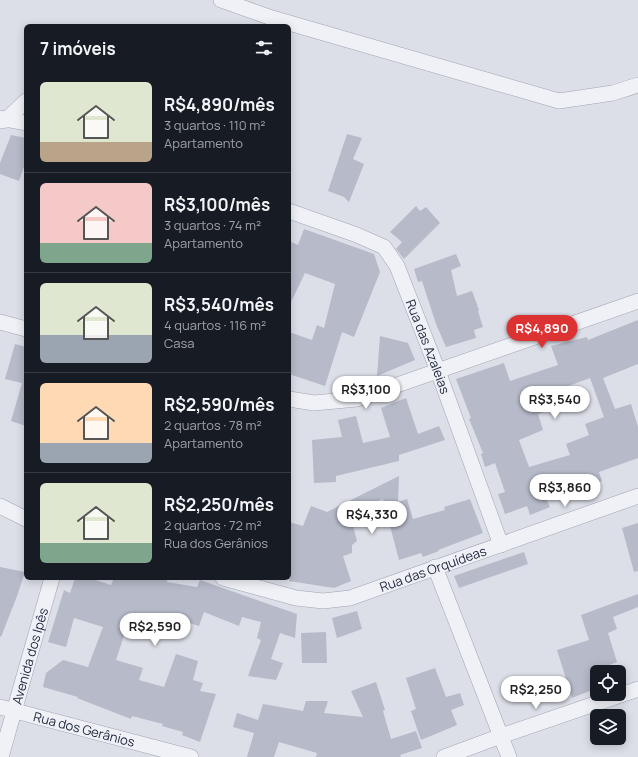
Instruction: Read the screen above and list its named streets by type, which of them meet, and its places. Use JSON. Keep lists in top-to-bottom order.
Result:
{
  "streets": {
    "street": [
      "Rua das Azaleias",
      "Rua das Orquídeas",
      "Avenida dos Ipês",
      "Rua dos Gerânios"
    ]
  },
  "crossings": [
    ["Rua das Azaleias", "Rua das Orquídeas"],
    ["Avenida dos Ipês", "Rua dos Gerânios"]
  ],
  "page": {
    "heading": "7 imóveis",
    "list": [
      {
        "name": "R$4,890/mês",
        "note": "3 quartos · 110 m² · Apartamento"
      },
      {
        "name": "R$3,100/mês",
        "note": "3 quartos · 74 m² · Apartamento"
      },
      {
        "name": "R$3,540/mês",
        "note": "4 quartos · 116 m² · Casa"
      },
      {
        "name": "R$2,590/mês",
        "note": "2 quartos · 78 m² · Apartamento"
      },
      {
        "name": "R$2,250/mês",
        "note": "2 quartos · 72 m² · Rua dos Gerânios"
      }
    ],
    "price": [
      "R$4,890",
      "R$3,100",
      "R$3,540",
      "R$3,860",
      "R$4,330",
      "R$2,590",
      "R$2,250"
    ]
  }
}
